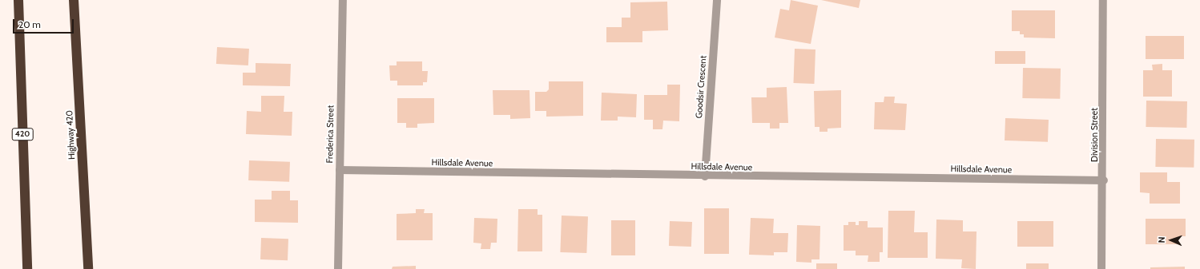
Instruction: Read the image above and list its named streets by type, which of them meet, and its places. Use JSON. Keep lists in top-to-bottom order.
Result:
{
  "streets": {
    "highway": ["420", "Highway 420"],
    "street": [
      "Goodsir Crescent",
      "Frederica Street",
      "Division Street",
      "Hillsdale Avenue"
    ]
  },
  "crossings": [
    ["Goodsir Crescent", "Hillsdale Avenue"],
    ["Frederica Street", "Hillsdale Avenue"],
    ["Division Street", "Hillsdale Avenue"]
  ],
  "scale_bar": "20 m",
  "north": "left"
}
